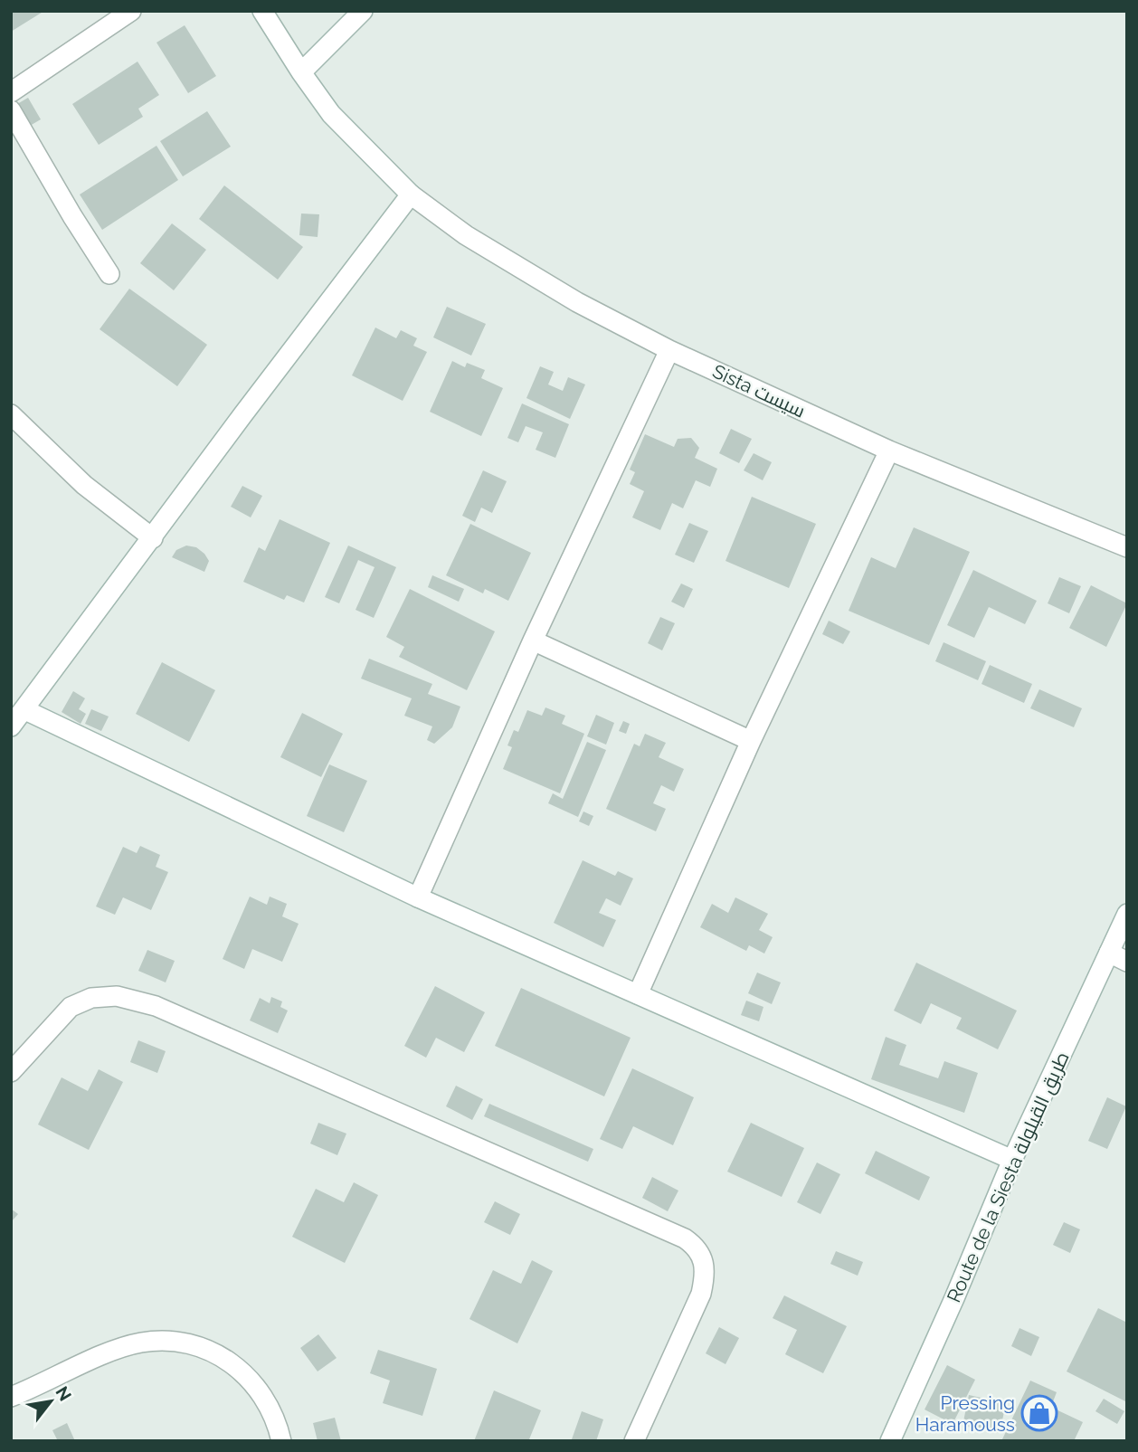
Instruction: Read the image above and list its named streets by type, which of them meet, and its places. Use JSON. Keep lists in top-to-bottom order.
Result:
{
  "streets": {
    "street": ["Sista سيست", "Route de la Siesta طريق القيلولة"]
  },
  "places": {
    "shop": ["Pressing Haramouss"]
  },
  "north": "top right"
}
